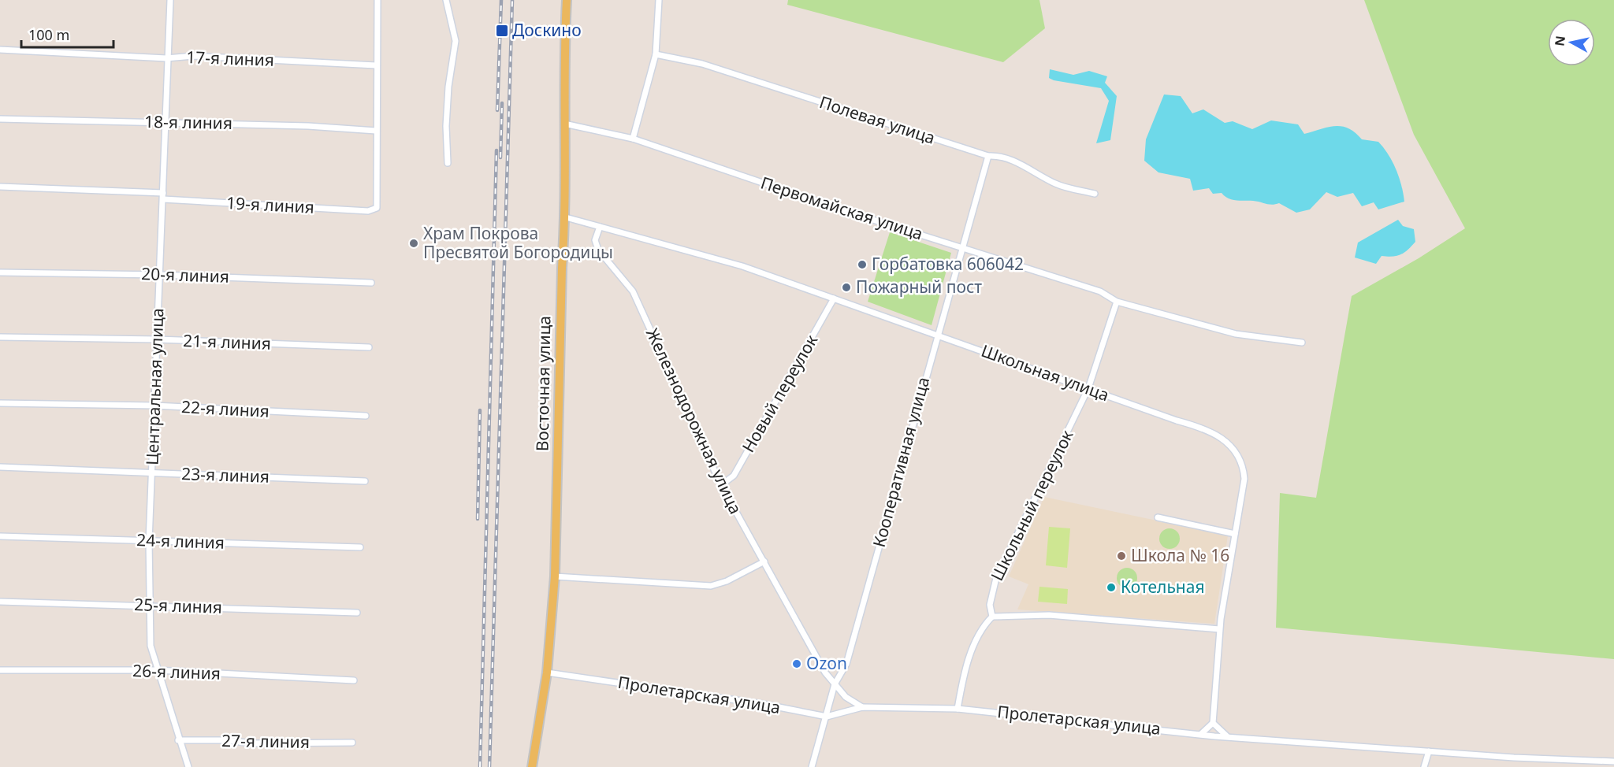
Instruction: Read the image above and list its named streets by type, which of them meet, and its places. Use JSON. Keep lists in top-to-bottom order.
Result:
{
  "streets": {
    "main road": ["Восточная улица"],
    "street": [
      "17-я линия",
      "Полевая улица",
      "18-я линия",
      "19-я линия",
      "Первомайская улица",
      "20-я линия",
      "21-я линия",
      "Школьная улица",
      "Центральная улица",
      "Новый переулок",
      "22-я линия",
      "Железнодорожная улица",
      "Кооперативная улица",
      "23-я линия",
      "Школьный переулок",
      "24-я линия",
      "25-я линия",
      "26-я линия",
      "Пролетарская улица",
      "27-я линия"
    ]
  },
  "crossings": [
    ["17-я линия", "Центральная улица"],
    ["Полевая улица", "Кооперативная улица"],
    ["18-я линия", "19-я линия"],
    ["18-я линия", "Центральная улица"],
    ["19-я линия", "Центральная улица"],
    ["Первомайская улица", "Восточная улица"],
    ["Первомайская улица", "Кооперативная улица"],
    ["Первомайская улица", "Школьный переулок"],
    ["20-я линия", "Центральная улица"],
    ["21-я линия", "Центральная улица"],
    ["Школьная улица", "Восточная улица"],
    ["Школьная улица", "Новый переулок"],
    ["Школьная улица", "Железнодорожная улица"],
    ["Школьная улица", "Кооперативная улица"],
    ["Школьная улица", "Школьный переулок"],
    ["Восточная улица", "Пролетарская улица"],
    ["Центральная улица", "22-я линия"],
    ["Центральная улица", "23-я линия"],
    ["Центральная улица", "24-я линия"],
    ["Центральная улица", "25-я линия"],
    ["Центральная улица", "26-я линия"],
    ["Центральная улица", "27-я линия"],
    ["Новый переулок", "Железнодорожная улица"],
    ["Железнодорожная улица", "Кооперативная улица"],
    ["Железнодорожная улица", "Пролетарская улица"],
    ["Кооперативная улица", "Пролетарская улица"]
  ],
  "places": {
    "transit": ["Доскино"],
    "other": [
      "Храм Покрова Пресвятой Богородицы",
      "Горбатовка 606042",
      "Пожарный пост",
      "Школа № 16",
      "Котельная",
      "Ozon"
    ]
  },
  "scale_bar": "100 m",
  "north": "left"
}
